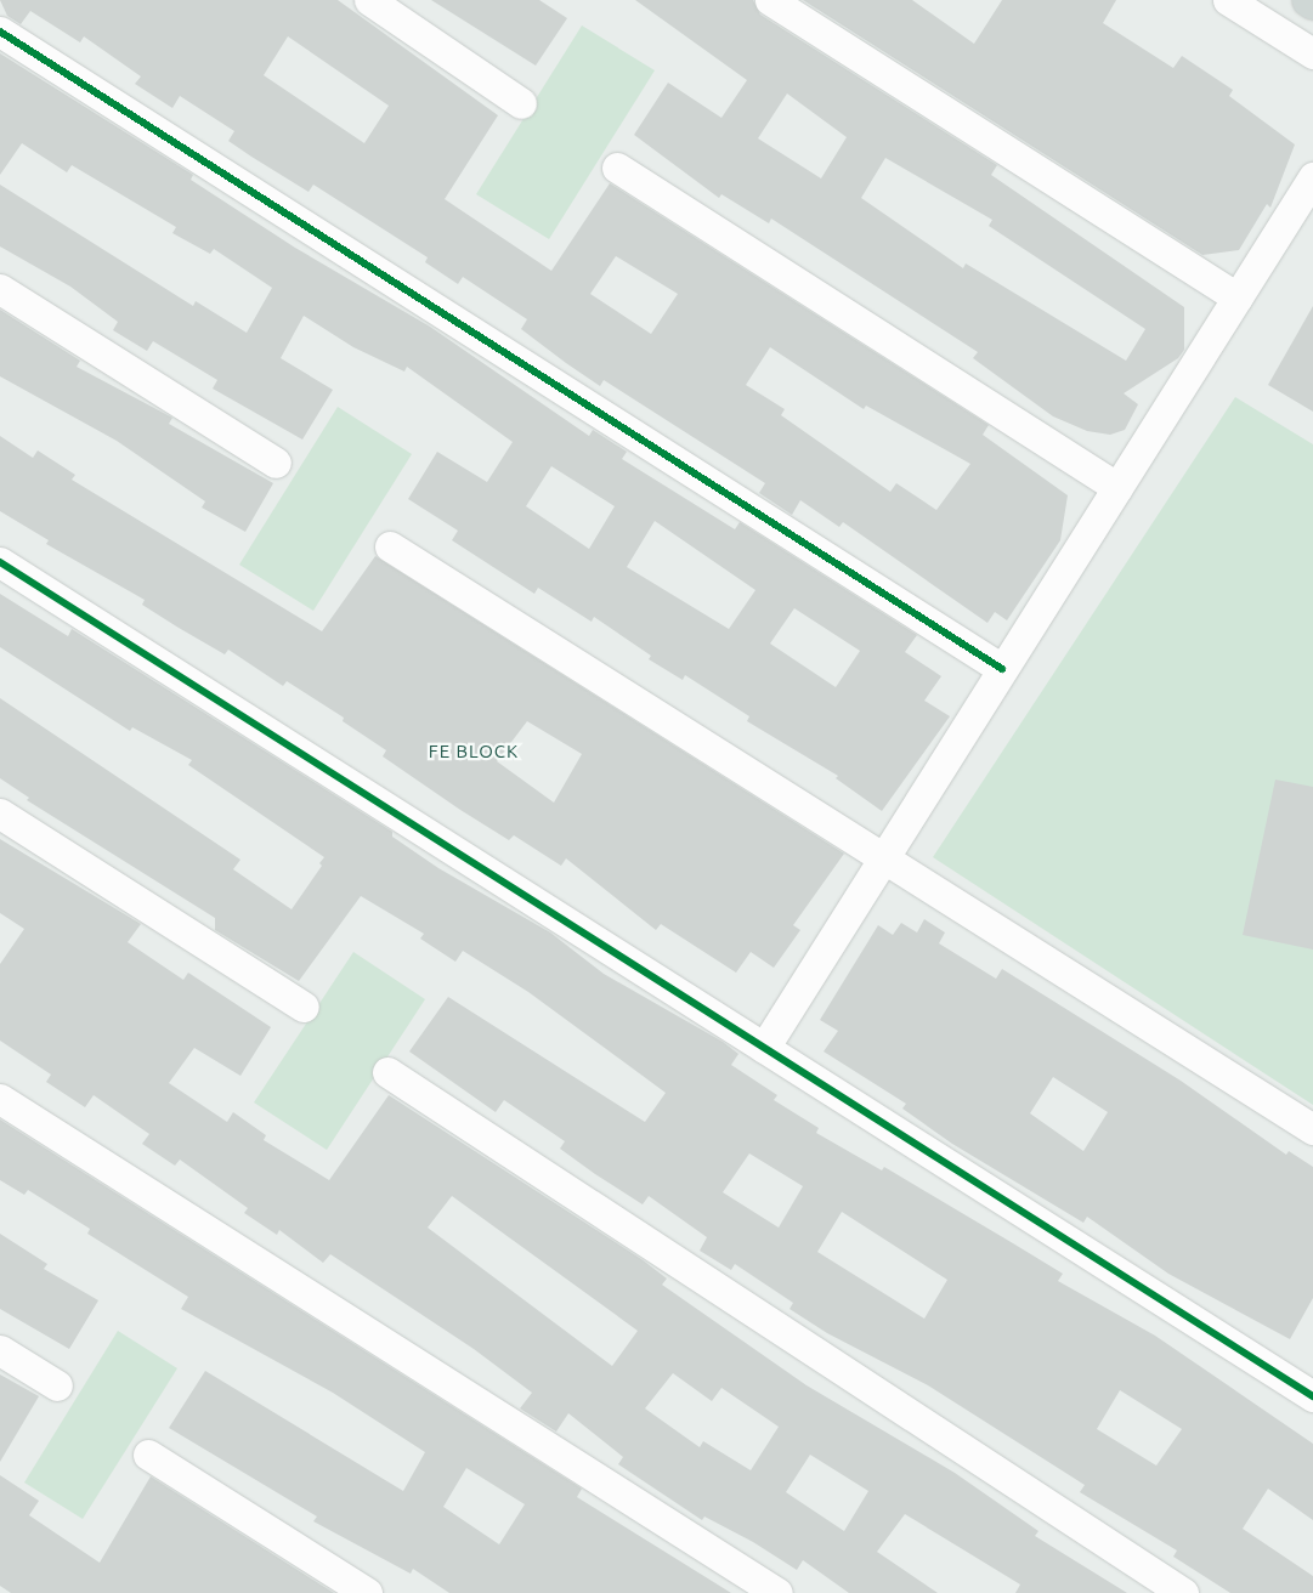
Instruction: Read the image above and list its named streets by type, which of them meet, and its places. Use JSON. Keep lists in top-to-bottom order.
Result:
{
  "districts": ["FE BLOCK"]
}
